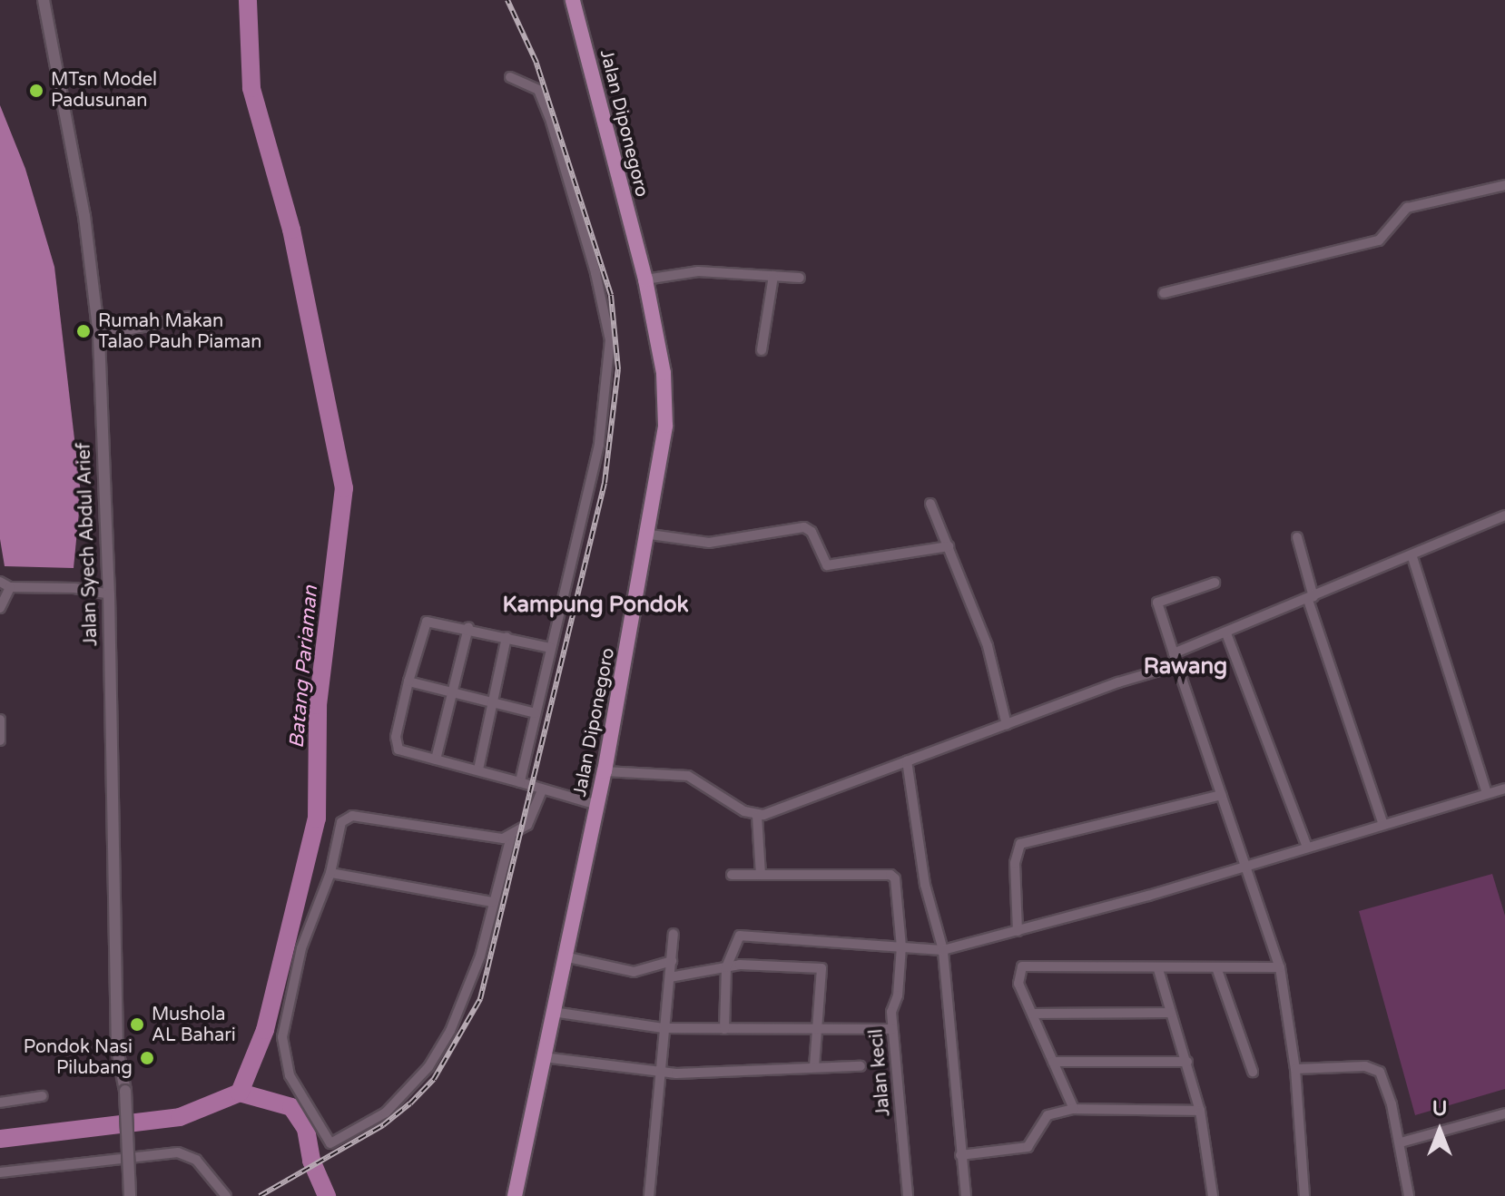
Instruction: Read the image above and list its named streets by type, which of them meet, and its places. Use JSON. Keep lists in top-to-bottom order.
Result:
{
  "streets": {
    "main road": ["Jalan Diponegoro"],
    "street": ["Jalan Syech Abdul Arief", "Jalan kecil"]
  },
  "districts": ["Kampung Pondok", "Rawang"],
  "water": ["Batang Pariaman"],
  "places": [
    "MTsn Model Padusunan",
    "Rumah Makan Talao Pauh Piaman",
    "Mushola AL Bahari",
    "Pondok Nasi Pilubang"
  ],
  "north": "top"
}
